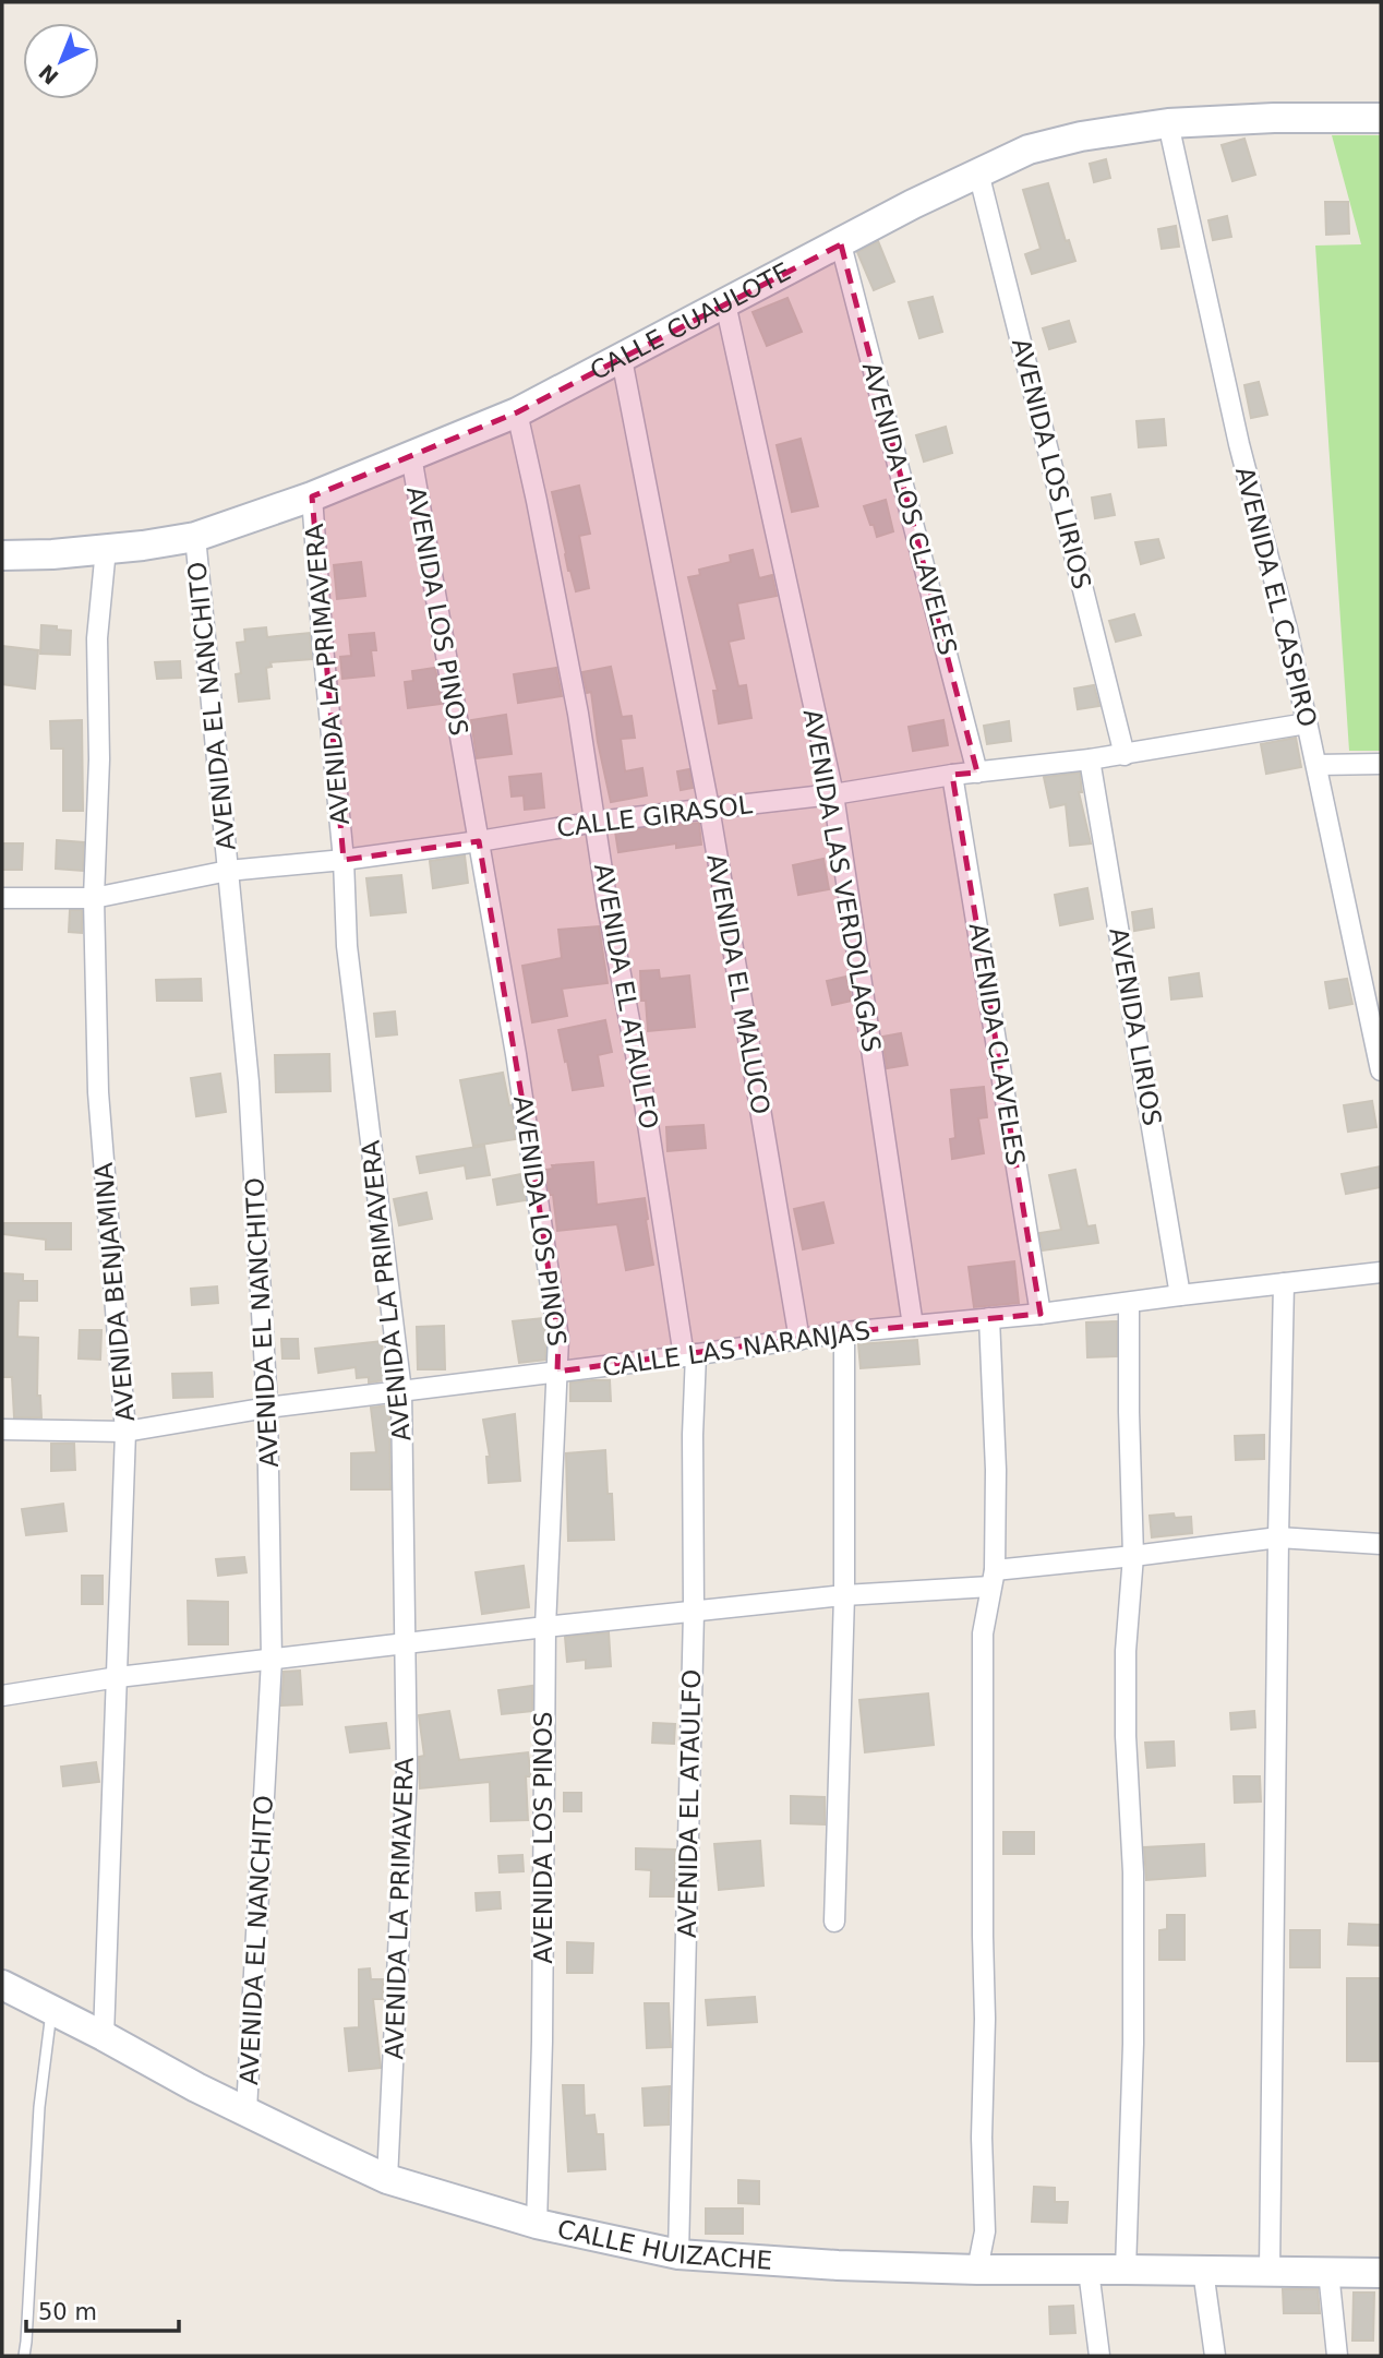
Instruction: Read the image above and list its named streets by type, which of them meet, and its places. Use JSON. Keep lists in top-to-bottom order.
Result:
{
  "streets": {
    "street": [
      "CALLE CUAULOTE",
      "AVENIDA LOS LIRIOS",
      "AVENIDA LOS CLAVELES",
      "AVENIDA EL CASPIRO",
      "AVENIDA LOS PINOS",
      "AVENIDA LA PRIMAVERA",
      "AVENIDA EL NANCHITO",
      "CALLE GIRASOL",
      "AVENIDA LAS VERDOLAGAS",
      "AVENIDA EL MALUCO",
      "AVENIDA EL ATAULFO",
      "AVENIDA LIRIOS",
      "AVENIDA CLAVELES",
      "AVENIDA BENJAMINA",
      "CALLE LAS NARANJAS",
      "CALLE HUIZACHE"
    ]
  },
  "crossings": [
    ["CALLE CUAULOTE", "AVENIDA LOS LIRIOS"],
    ["CALLE CUAULOTE", "AVENIDA LOS CLAVELES"],
    ["CALLE CUAULOTE", "AVENIDA EL CASPIRO"],
    ["CALLE CUAULOTE", "AVENIDA LOS PINOS"],
    ["CALLE CUAULOTE", "AVENIDA LA PRIMAVERA"],
    ["CALLE CUAULOTE", "AVENIDA EL NANCHITO"],
    ["CALLE CUAULOTE", "AVENIDA LAS VERDOLAGAS"],
    ["CALLE CUAULOTE", "AVENIDA EL MALUCO"],
    ["CALLE CUAULOTE", "AVENIDA EL ATAULFO"],
    ["CALLE CUAULOTE", "AVENIDA BENJAMINA"],
    ["AVENIDA LOS LIRIOS", "CALLE GIRASOL"],
    ["AVENIDA LOS CLAVELES", "CALLE GIRASOL"],
    ["AVENIDA EL CASPIRO", "CALLE GIRASOL"],
    ["AVENIDA LOS PINOS", "CALLE GIRASOL"],
    ["AVENIDA LOS PINOS", "CALLE LAS NARANJAS"],
    ["AVENIDA LOS PINOS", "CALLE HUIZACHE"],
    ["AVENIDA LA PRIMAVERA", "CALLE GIRASOL"],
    ["AVENIDA LA PRIMAVERA", "CALLE LAS NARANJAS"],
    ["AVENIDA LA PRIMAVERA", "CALLE HUIZACHE"],
    ["AVENIDA EL NANCHITO", "CALLE GIRASOL"],
    ["AVENIDA EL NANCHITO", "CALLE LAS NARANJAS"],
    ["AVENIDA EL NANCHITO", "CALLE HUIZACHE"],
    ["CALLE GIRASOL", "AVENIDA LAS VERDOLAGAS"],
    ["CALLE GIRASOL", "AVENIDA EL MALUCO"],
    ["CALLE GIRASOL", "AVENIDA EL ATAULFO"],
    ["CALLE GIRASOL", "AVENIDA LIRIOS"],
    ["CALLE GIRASOL", "AVENIDA CLAVELES"],
    ["CALLE GIRASOL", "AVENIDA BENJAMINA"],
    ["AVENIDA LAS VERDOLAGAS", "CALLE LAS NARANJAS"],
    ["AVENIDA EL MALUCO", "CALLE LAS NARANJAS"],
    ["AVENIDA EL ATAULFO", "CALLE LAS NARANJAS"],
    ["AVENIDA EL ATAULFO", "CALLE HUIZACHE"],
    ["AVENIDA LIRIOS", "CALLE LAS NARANJAS"],
    ["AVENIDA CLAVELES", "CALLE LAS NARANJAS"],
    ["AVENIDA BENJAMINA", "CALLE LAS NARANJAS"],
    ["AVENIDA BENJAMINA", "CALLE HUIZACHE"]
  ],
  "scale_bar": "50 m",
  "north": "bottom left"
}
